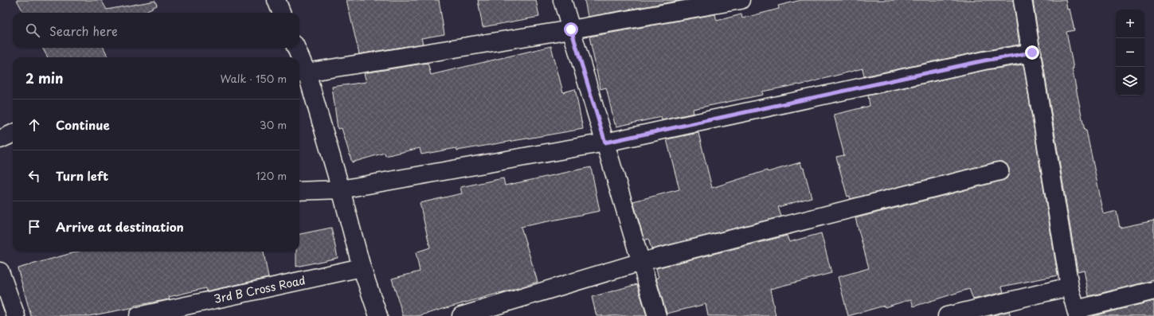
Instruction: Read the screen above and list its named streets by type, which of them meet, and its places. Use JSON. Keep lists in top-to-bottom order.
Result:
{
  "streets": {
    "street": ["3rd B Cross Road"]
  },
  "page": {
    "map_buttons": ["+", "−"],
    "search": "Search here",
    "heading": ["2 min", "Walk · 150 m"],
    "list": [
      ["Continue", "30 m"],
      ["Turn left", "120 m"],
      "Arrive at destination"
    ]
  }
}
